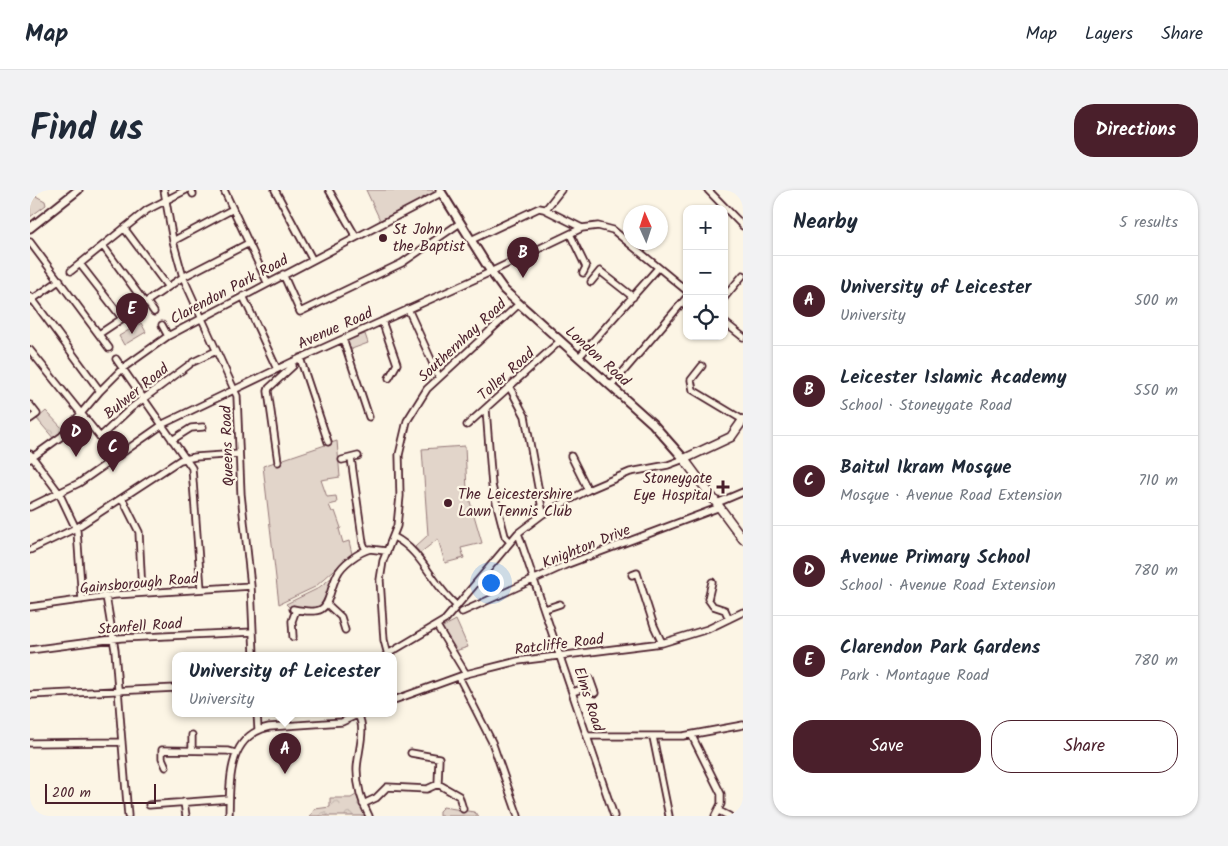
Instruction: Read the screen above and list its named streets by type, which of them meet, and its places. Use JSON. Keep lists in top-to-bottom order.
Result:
{
  "streets": {
    "highway": ["London Road"],
    "street": [
      "Clarendon Park Road",
      "Avenue Road",
      "Southernhay Road",
      "Toller Road",
      "Bulwer Road",
      "Queens Road",
      "Knighton Drive",
      "Gainsborough Road",
      "Stanfell Road",
      "Ratcliffe Road",
      "Elms Road"
    ]
  },
  "crossings": [
    ["Clarendon Park Road", "London Road"],
    ["Clarendon Park Road", "Queens Road"],
    ["Avenue Road", "London Road"],
    ["Southernhay Road", "London Road"],
    ["London Road", "Toller Road"],
    ["London Road", "Knighton Drive"],
    ["Bulwer Road", "Queens Road"],
    ["Queens Road", "Gainsborough Road"],
    ["Queens Road", "Stanfell Road"],
    ["Knighton Drive", "Elms Road"],
    ["Ratcliffe Road", "Elms Road"]
  ],
  "places": {
    "other": ["St John the Baptist", "The Leicestershire Lawn Tennis Club"],
    "health": ["Stoneygate Eye Hospital"]
  },
  "scale_bar": "200 m",
  "north": "top",
  "page": {
    "header": "Map",
    "nav": ["Map", "Layers", "Share"],
    "title": "Find us",
    "buttons": [
      "Directions",
      ["Save", "Share"]
    ],
    "heading": ["Nearby", "5 results"],
    "map_buttons": ["+", "−"],
    "pins": [
      "B",
      "E",
      "D",
      "C",
      "A"
    ],
    "list": [
      {
        "mark": "A",
        "name": "University of Leicester",
        "note": "University",
        "value": "500 m"
      },
      {
        "mark": "B",
        "name": "Leicester Islamic Academy",
        "note": "School · Stoneygate Road",
        "value": "550 m"
      },
      {
        "mark": "C",
        "name": "Baitul Ikram Mosque",
        "note": "Mosque · Avenue Road Extension",
        "value": "710 m"
      },
      {
        "mark": "D",
        "name": "Avenue Primary School",
        "note": "School · Avenue Road Extension",
        "value": "780 m"
      },
      {
        "mark": "E",
        "name": "Clarendon Park Gardens",
        "note": "Park · Montague Road",
        "value": "780 m"
      }
    ],
    "popup": ["University of Leicester", "University"],
    "scale": "200 m"
  }
}
